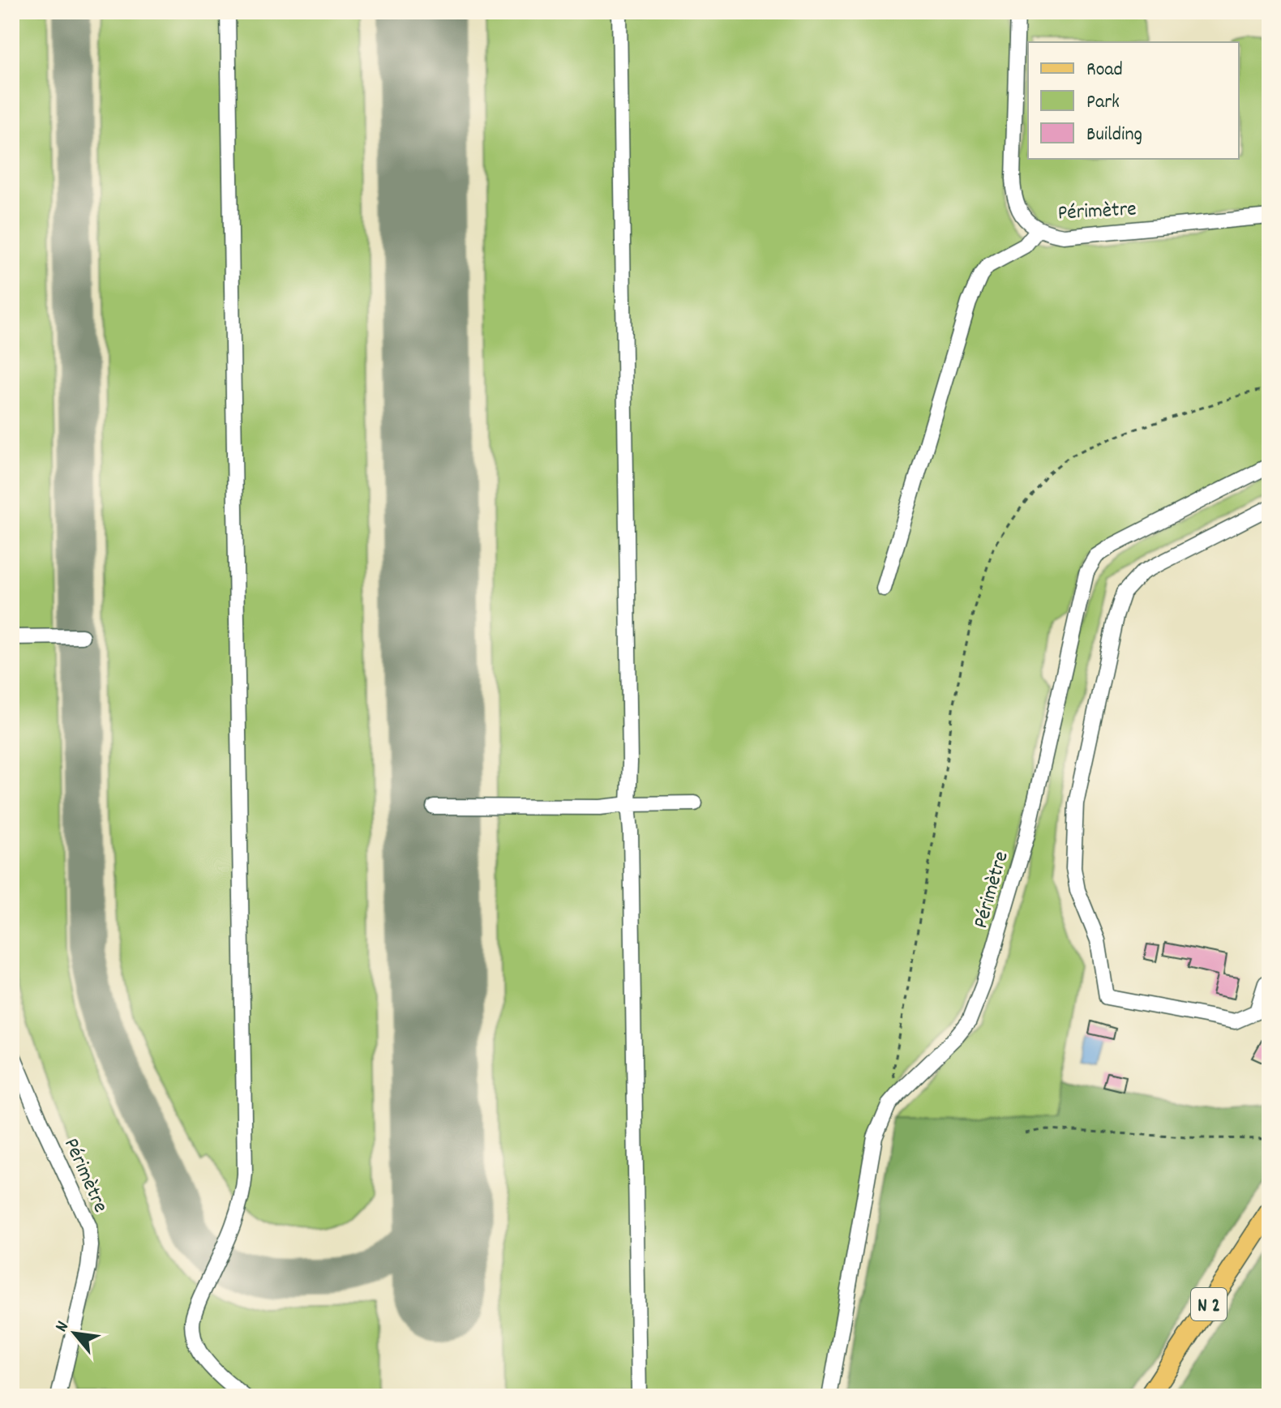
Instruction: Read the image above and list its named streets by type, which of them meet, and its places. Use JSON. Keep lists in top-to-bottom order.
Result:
{
  "streets": {
    "main road": ["N 2"],
    "lane": ["Périmètre"]
  },
  "legend": ["Road", "Park", "Building"],
  "north": "top left"
}
